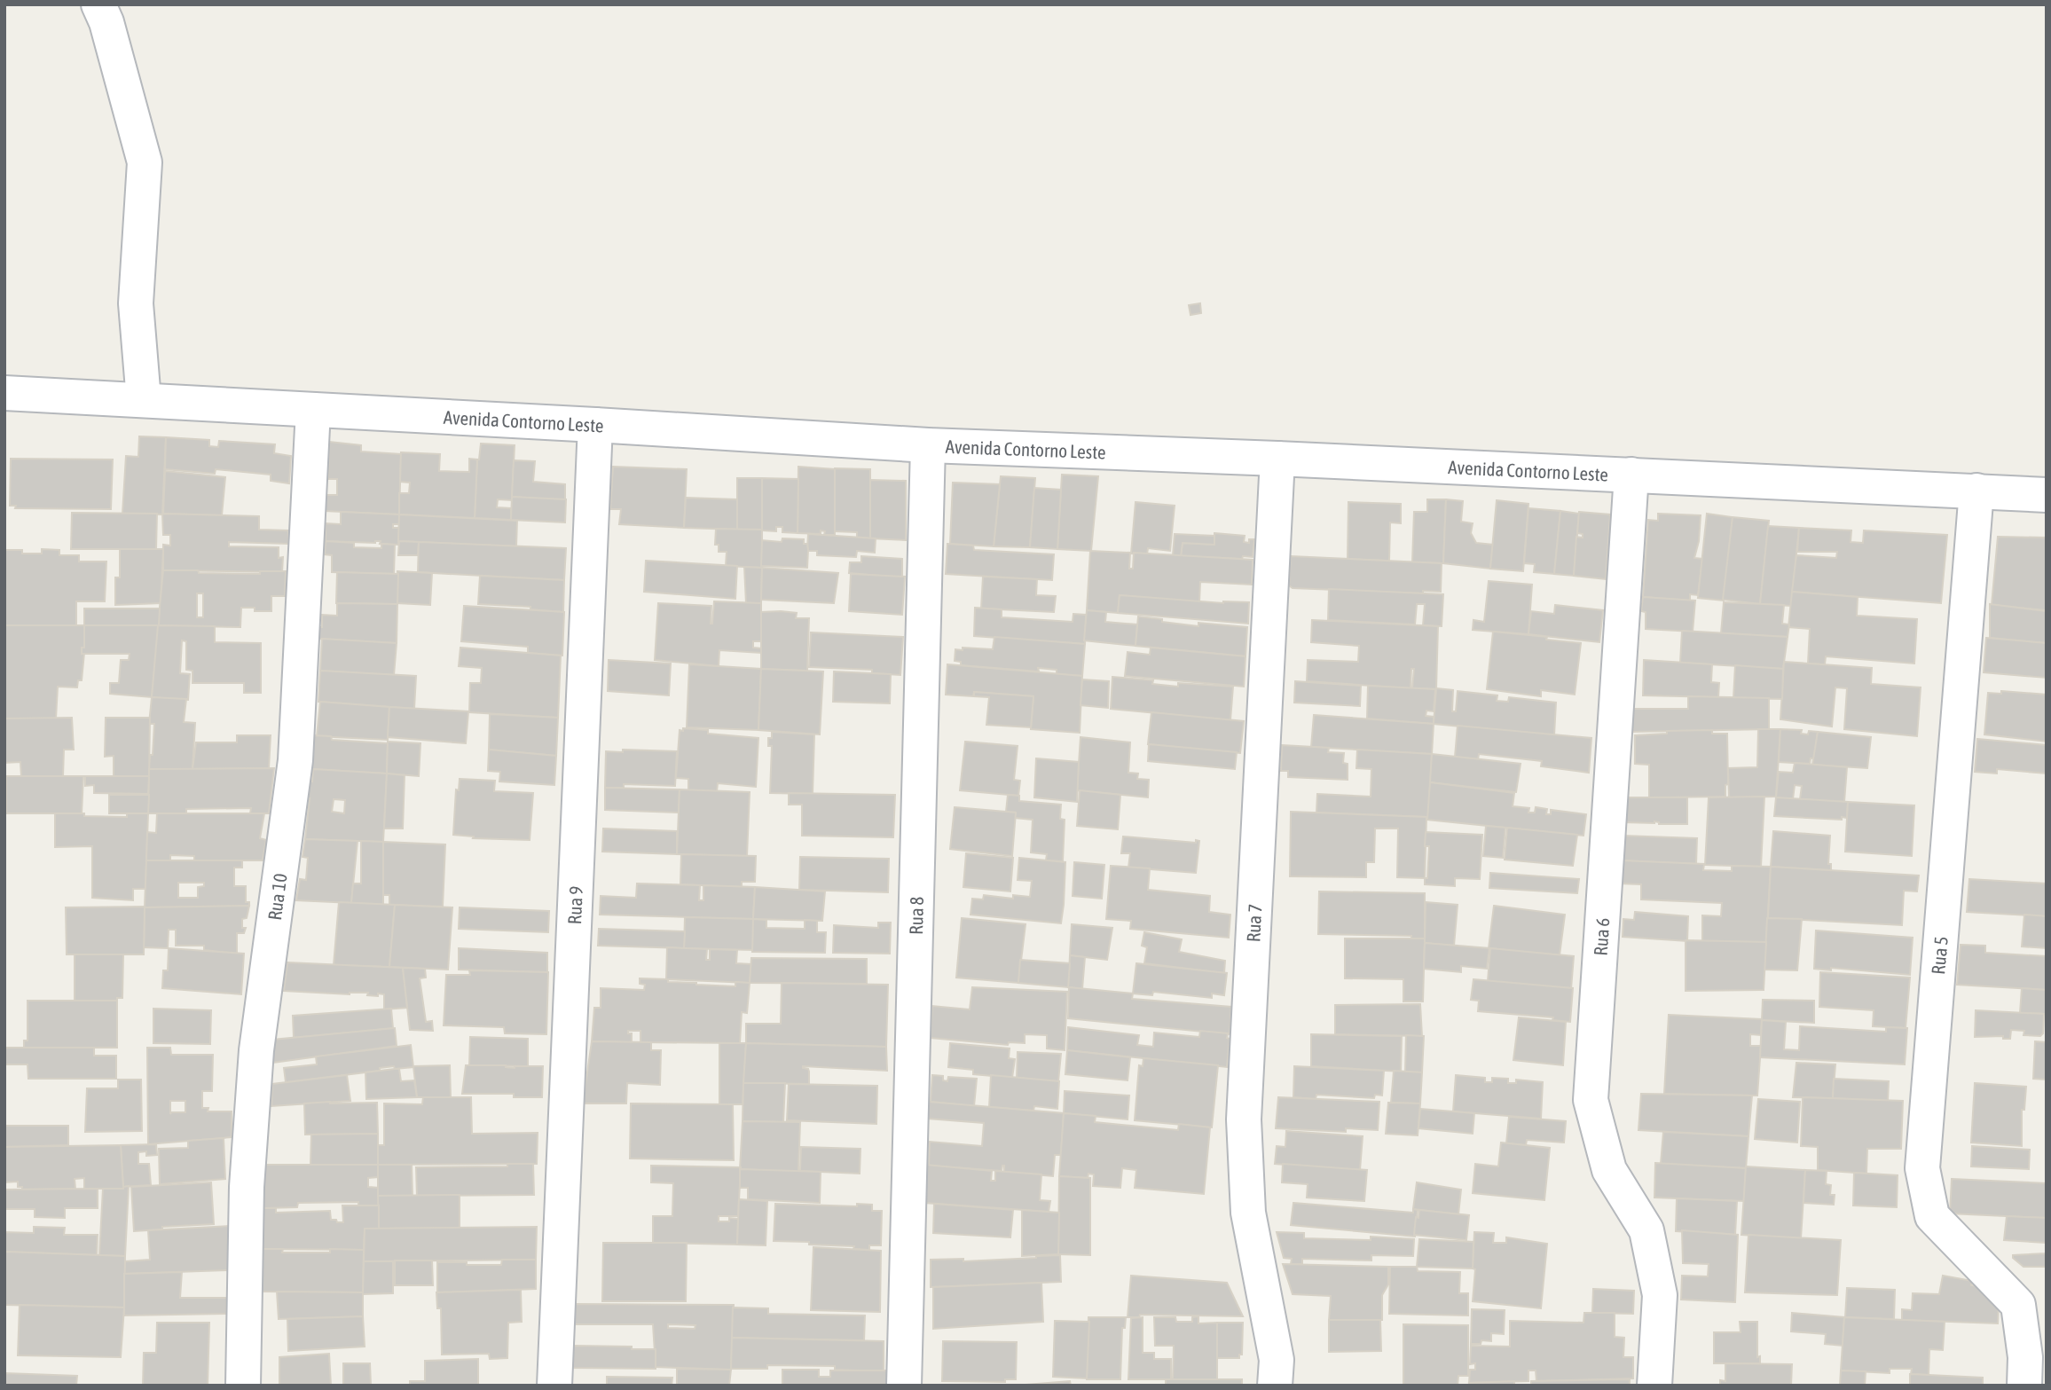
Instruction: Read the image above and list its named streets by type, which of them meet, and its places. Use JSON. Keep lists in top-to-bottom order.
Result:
{
  "streets": {
    "street": [
      "Avenida Contorno Leste",
      "Rua 10",
      "Rua 9",
      "Rua 8",
      "Rua 7",
      "Rua 6",
      "Rua 5"
    ]
  },
  "crossings": [
    ["Avenida Contorno Leste", "Rua 10"],
    ["Avenida Contorno Leste", "Rua 9"],
    ["Avenida Contorno Leste", "Rua 8"],
    ["Avenida Contorno Leste", "Rua 7"],
    ["Avenida Contorno Leste", "Rua 6"],
    ["Avenida Contorno Leste", "Rua 5"]
  ]
}
